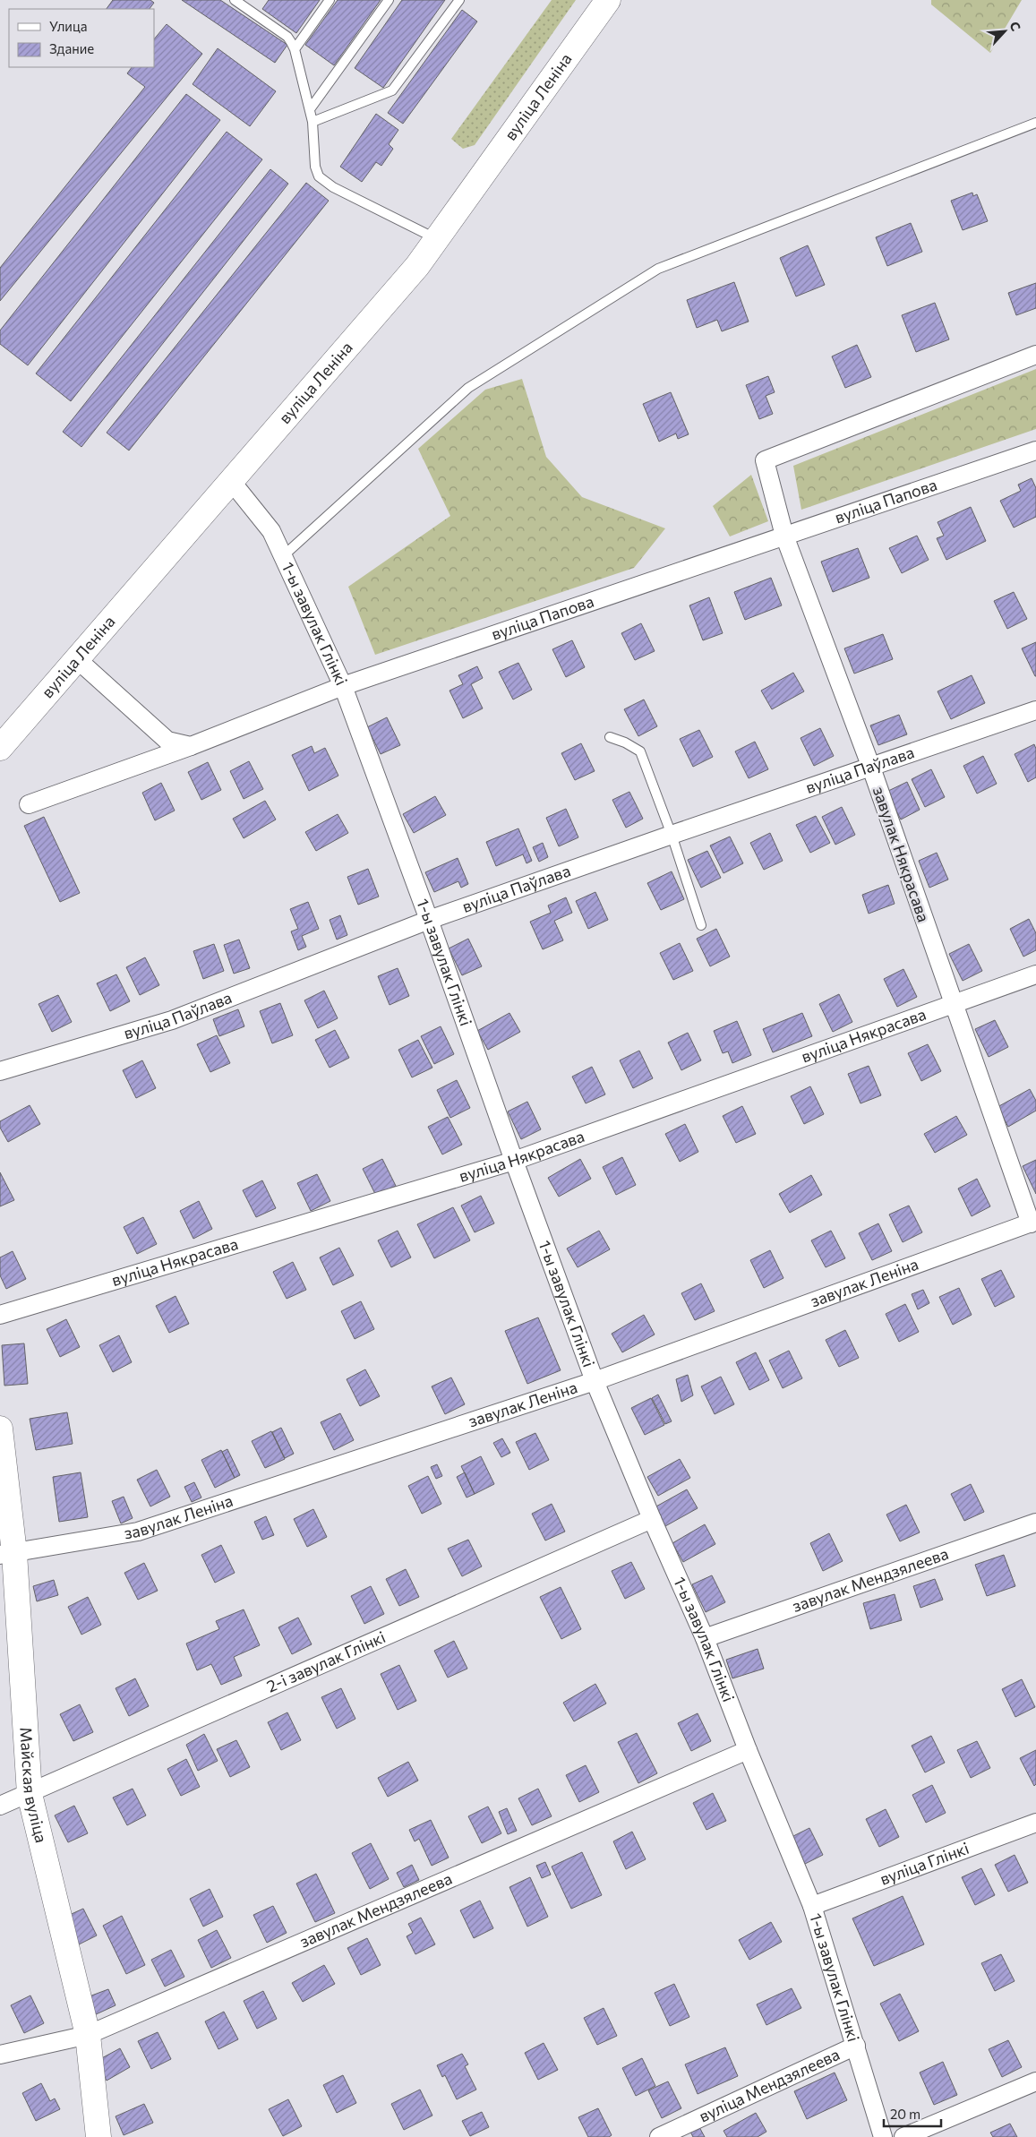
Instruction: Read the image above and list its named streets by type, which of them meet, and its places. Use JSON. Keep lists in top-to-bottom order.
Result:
{
  "streets": {
    "main road": ["вуліца Леніна", "Майская вуліца"],
    "street": [
      "вуліца Папова",
      "1-ы завулак Глінкі",
      "вуліца Паўлава",
      "завулак Някрасава",
      "вуліца Някрасава",
      "завулак Леніна",
      "завулак Мендзялеева",
      "2-і завулак Глінкі",
      "вуліца Глінкі",
      "вуліца Мендзялеева"
    ]
  },
  "crossings": [
    ["вуліца Леніна", "1-ы завулак Глінкі"],
    ["вуліца Папова", "1-ы завулак Глінкі"],
    ["вуліца Папова", "завулак Някрасава"],
    ["1-ы завулак Глінкі", "вуліца Паўлава"],
    ["1-ы завулак Глінкі", "вуліца Някрасава"],
    ["1-ы завулак Глінкі", "завулак Леніна"],
    ["1-ы завулак Глінкі", "завулак Мендзялеева"],
    ["1-ы завулак Глінкі", "2-і завулак Глінкі"],
    ["1-ы завулак Глінкі", "вуліца Глінкі"],
    ["1-ы завулак Глінкі", "вуліца Мендзялеева"],
    ["вуліца Паўлава", "завулак Някрасава"],
    ["завулак Някрасава", "вуліца Някрасава"],
    ["завулак Някрасава", "завулак Леніна"],
    ["завулак Леніна", "Майская вуліца"],
    ["завулак Мендзялеева", "Майская вуліца"],
    ["2-і завулак Глінкі", "Майская вуліца"]
  ],
  "legend": ["Улица", "Здание"],
  "scale_bar": "20 m",
  "north": "top right"
}
